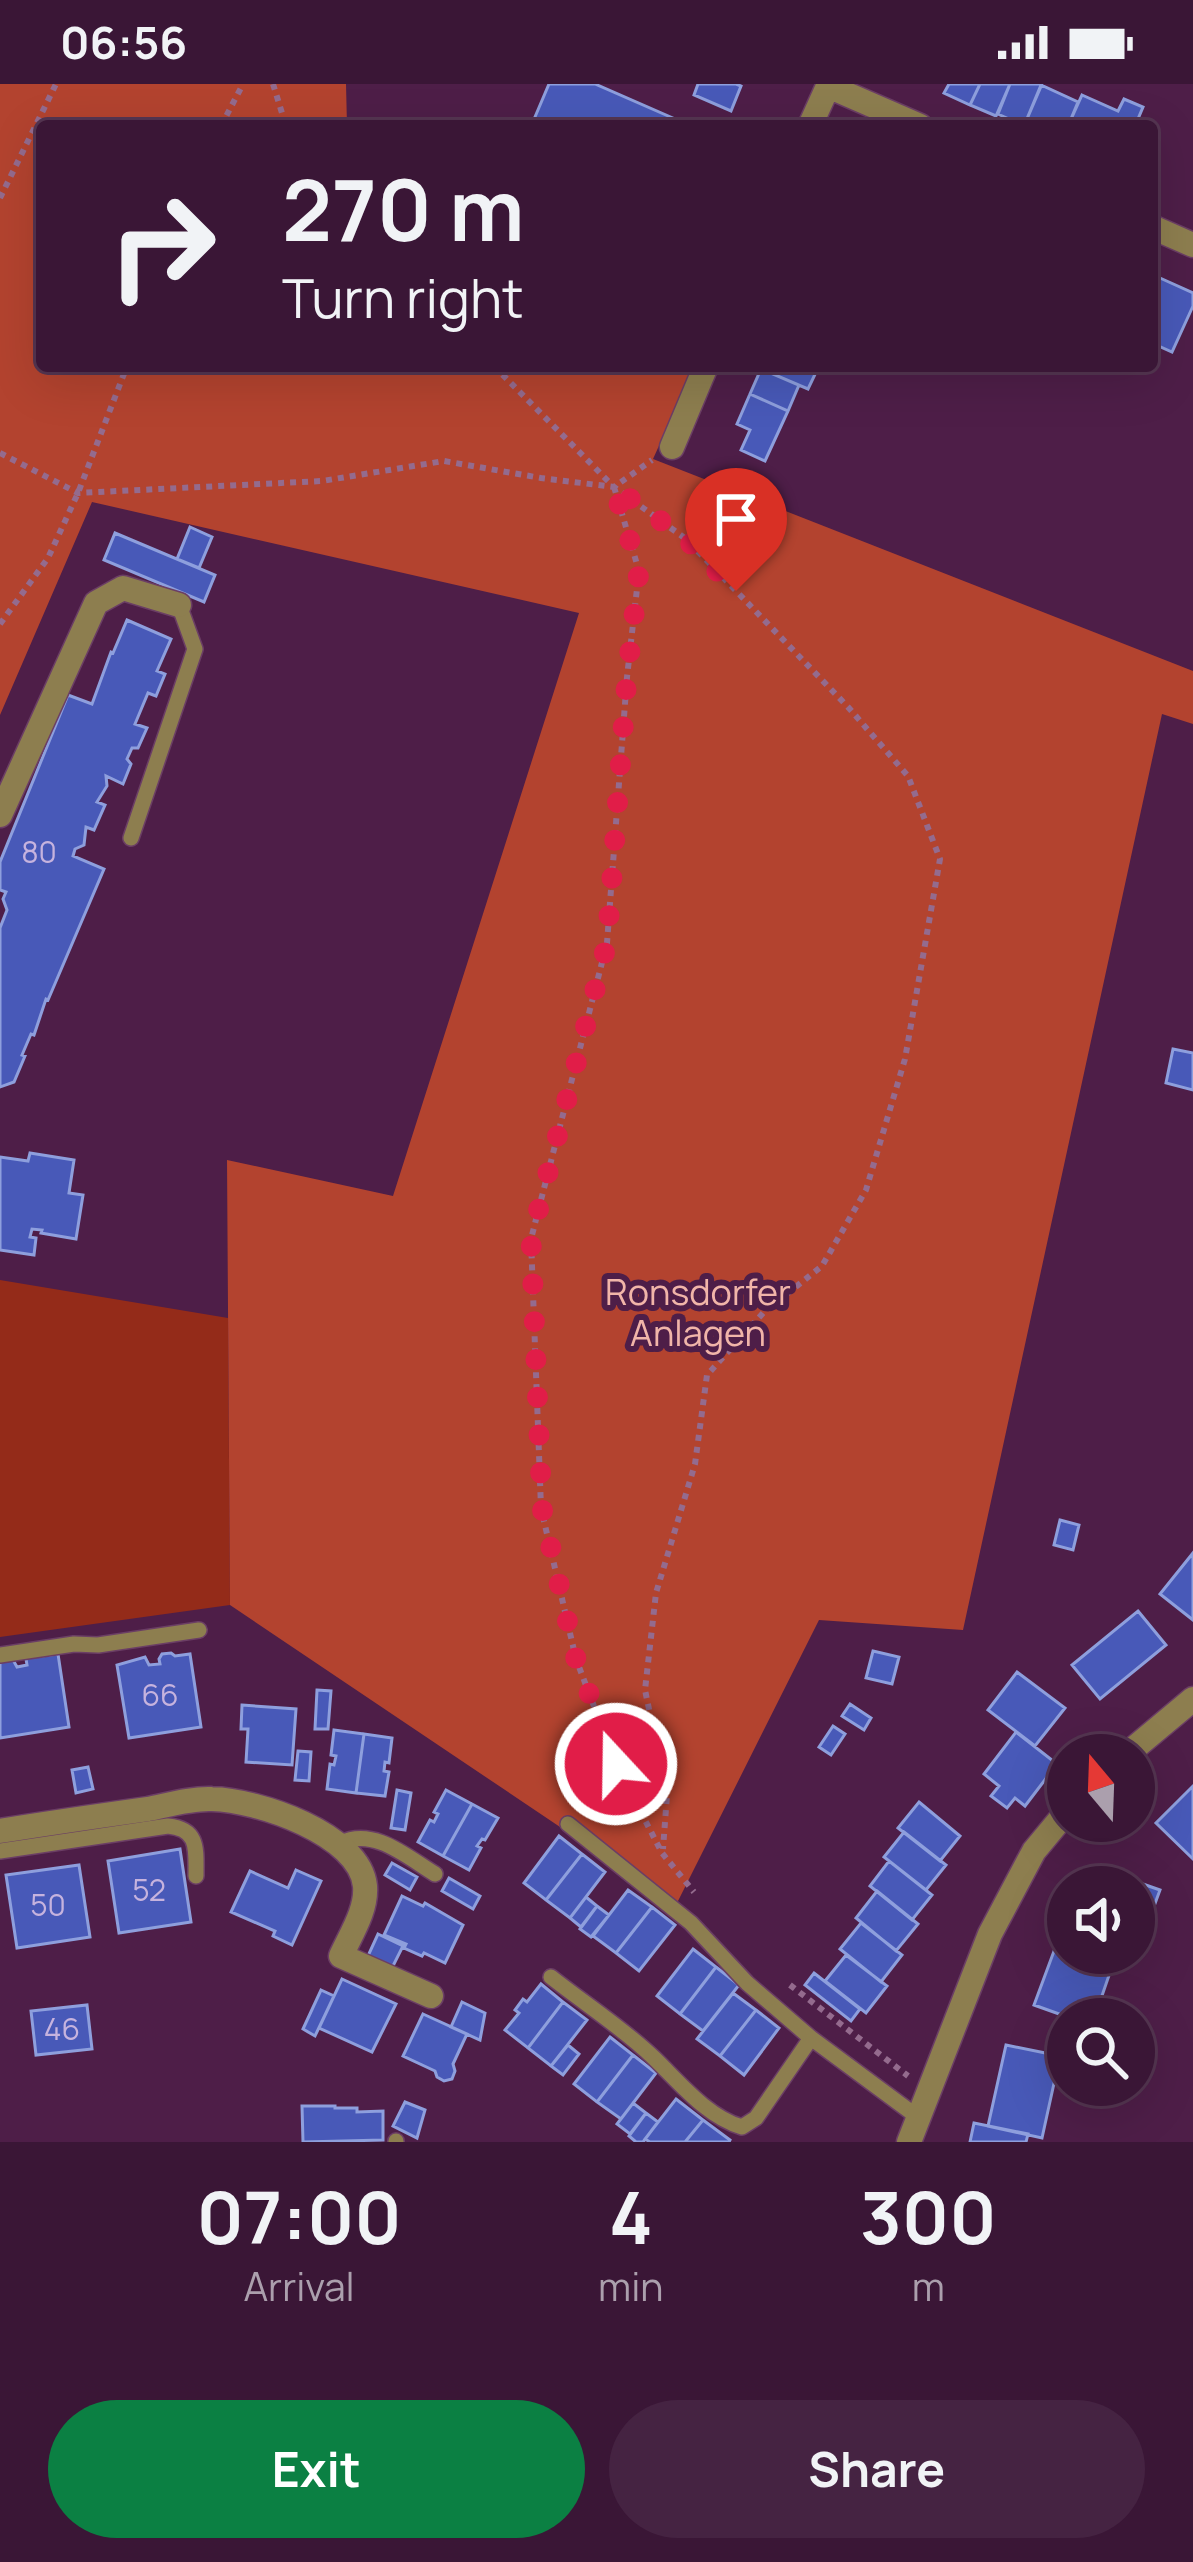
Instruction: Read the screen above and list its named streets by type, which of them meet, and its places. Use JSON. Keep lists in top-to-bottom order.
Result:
{
  "parks": ["Ronsdorfer Anlagen"],
  "house_numbers": [
    "80",
    "66",
    "52",
    "50",
    "46"
  ],
  "north": "top",
  "page": {
    "status": "06:56",
    "turn": ["270 m", "Turn right"],
    "eta": [
      "07:00",
      "Arrival",
      "4",
      "min",
      "300",
      "m"
    ],
    "buttons": ["Exit", "Share"]
  }
}
